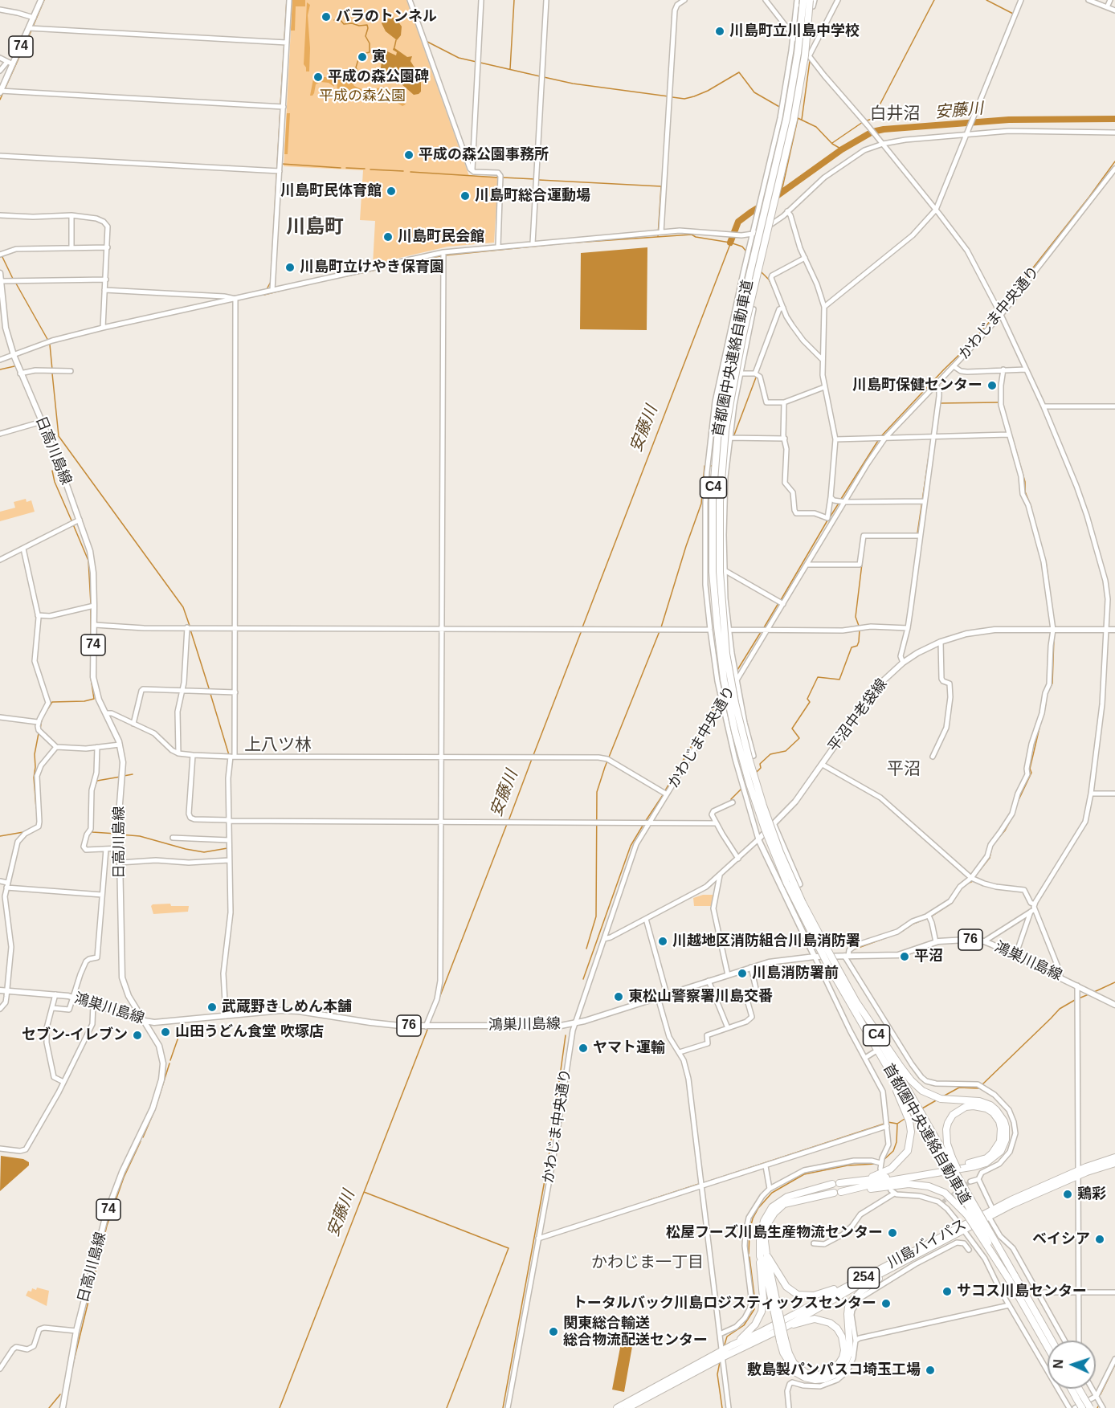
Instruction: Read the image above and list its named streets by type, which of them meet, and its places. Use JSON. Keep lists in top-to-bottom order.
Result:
{
  "streets": {
    "highway": [
      "首都圏中央連絡自動車道",
      "C4",
      "川島バイパス",
      "254"
    ],
    "main road": [
      "74",
      "日高川島線",
      "平沼中老袋線",
      "76",
      "鴻巣川島線"
    ],
    "street": ["かわじま中央通り"]
  },
  "crossings": [
    ["かわじま中央通り", "鴻巣川島線"],
    ["日高川島線", "鴻巣川島線"]
  ],
  "districts": [
    "白井沼",
    "川島町",
    "上八ツ林",
    "平沼",
    "かわじま一丁目"
  ],
  "water": ["安藤川"],
  "parks": ["平成の森公園"],
  "places": [
    "バラのトンネル",
    "川島町立川島中学校",
    "寅",
    "平成の森公園碑",
    "平成の森公園事務所",
    "川島町民体育館",
    "川島町総合運動場",
    "川島町民会館",
    "川島町立けやき保育園",
    "川島町保健センター",
    "川越地区消防組合川島消防署",
    "平沼",
    "川島消防署前",
    "東松山警察署川島交番",
    "武蔵野きしめん本舗",
    "山田うどん食堂 吹塚店",
    "セブン-イレブン",
    "ヤマト運輸",
    "鶏彩",
    "松屋フーズ川島生産物流センター",
    "ベイシア",
    "サコス川島センター",
    "トータルバック川島ロジスティックスセンター",
    "関東総合輸送 総合物流配送センター",
    "敷島製パンパスコ埼玉工場"
  ],
  "north": "left"
}
